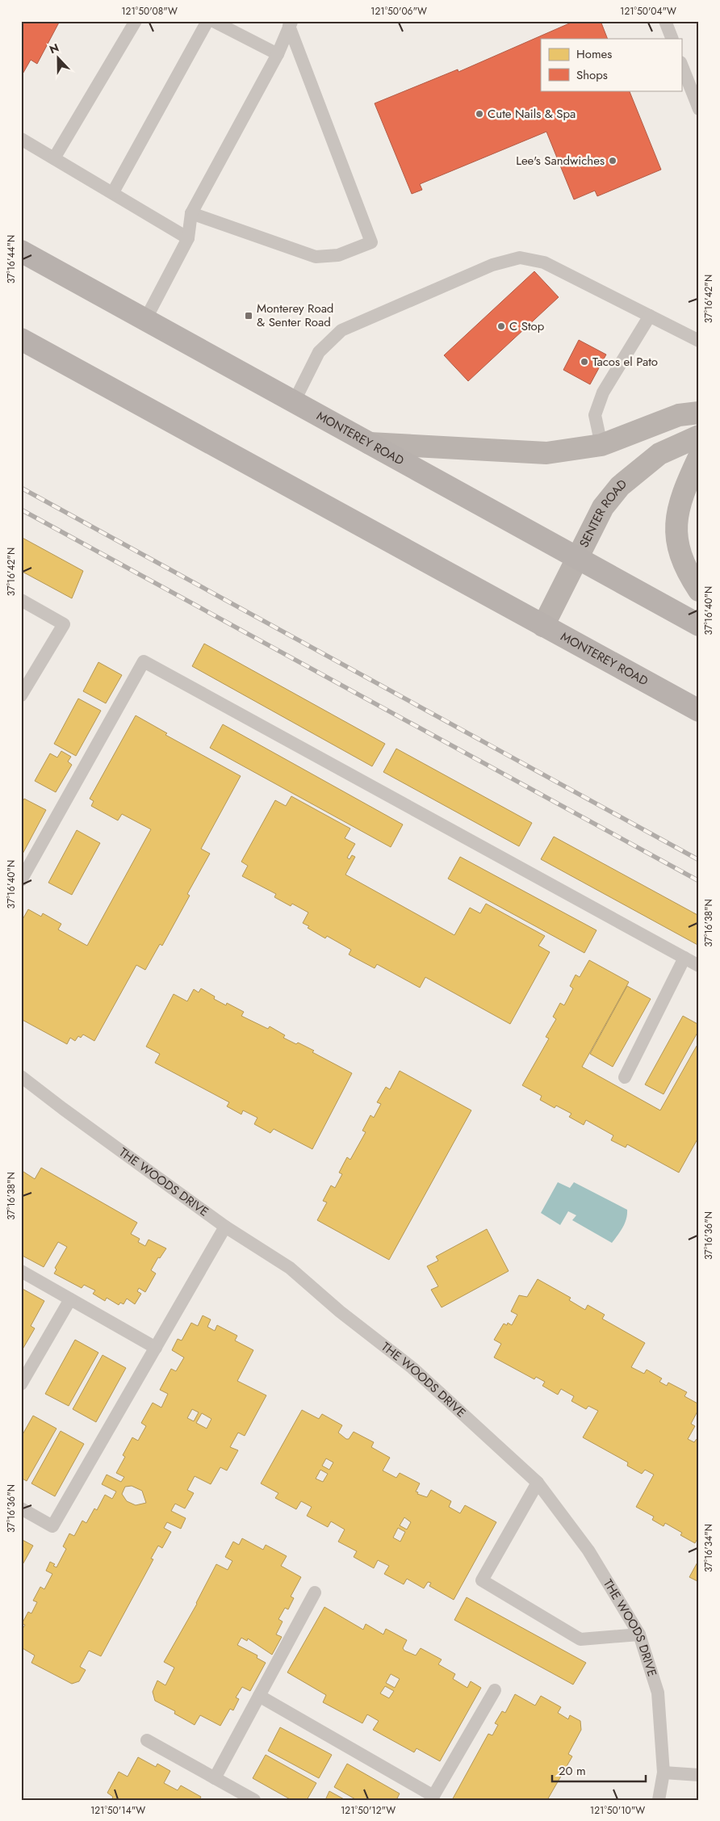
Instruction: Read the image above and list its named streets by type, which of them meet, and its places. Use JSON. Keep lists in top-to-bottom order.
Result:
{
  "streets": {
    "main road": ["MONTEREY ROAD", "SENTER ROAD"],
    "lane": ["THE WOODS DRIVE"]
  },
  "crossings": [
    ["MONTEREY ROAD", "SENTER ROAD"]
  ],
  "places": {
    "other": [
      "Cute Nails & Spa",
      "Lee's Sandwiches",
      "C Stop",
      "Tacos el Pato"
    ],
    "transit": ["Monterey Road & Senter Road"]
  },
  "legend": ["Homes", "Shops"],
  "scale_bar": "20 m",
  "north": "top",
  "coordinates": [
    "121°50'08\"W",
    "121°50'06\"W",
    "121°50'04\"W",
    "37°16'44\"N",
    "37°16'42\"N",
    "37°16'40\"N",
    "37°16'38\"N",
    "37°16'36\"N",
    "37°16'34\"N",
    "121°50'14\"W",
    "121°50'12\"W",
    "121°50'10\"W"
  ]
}
